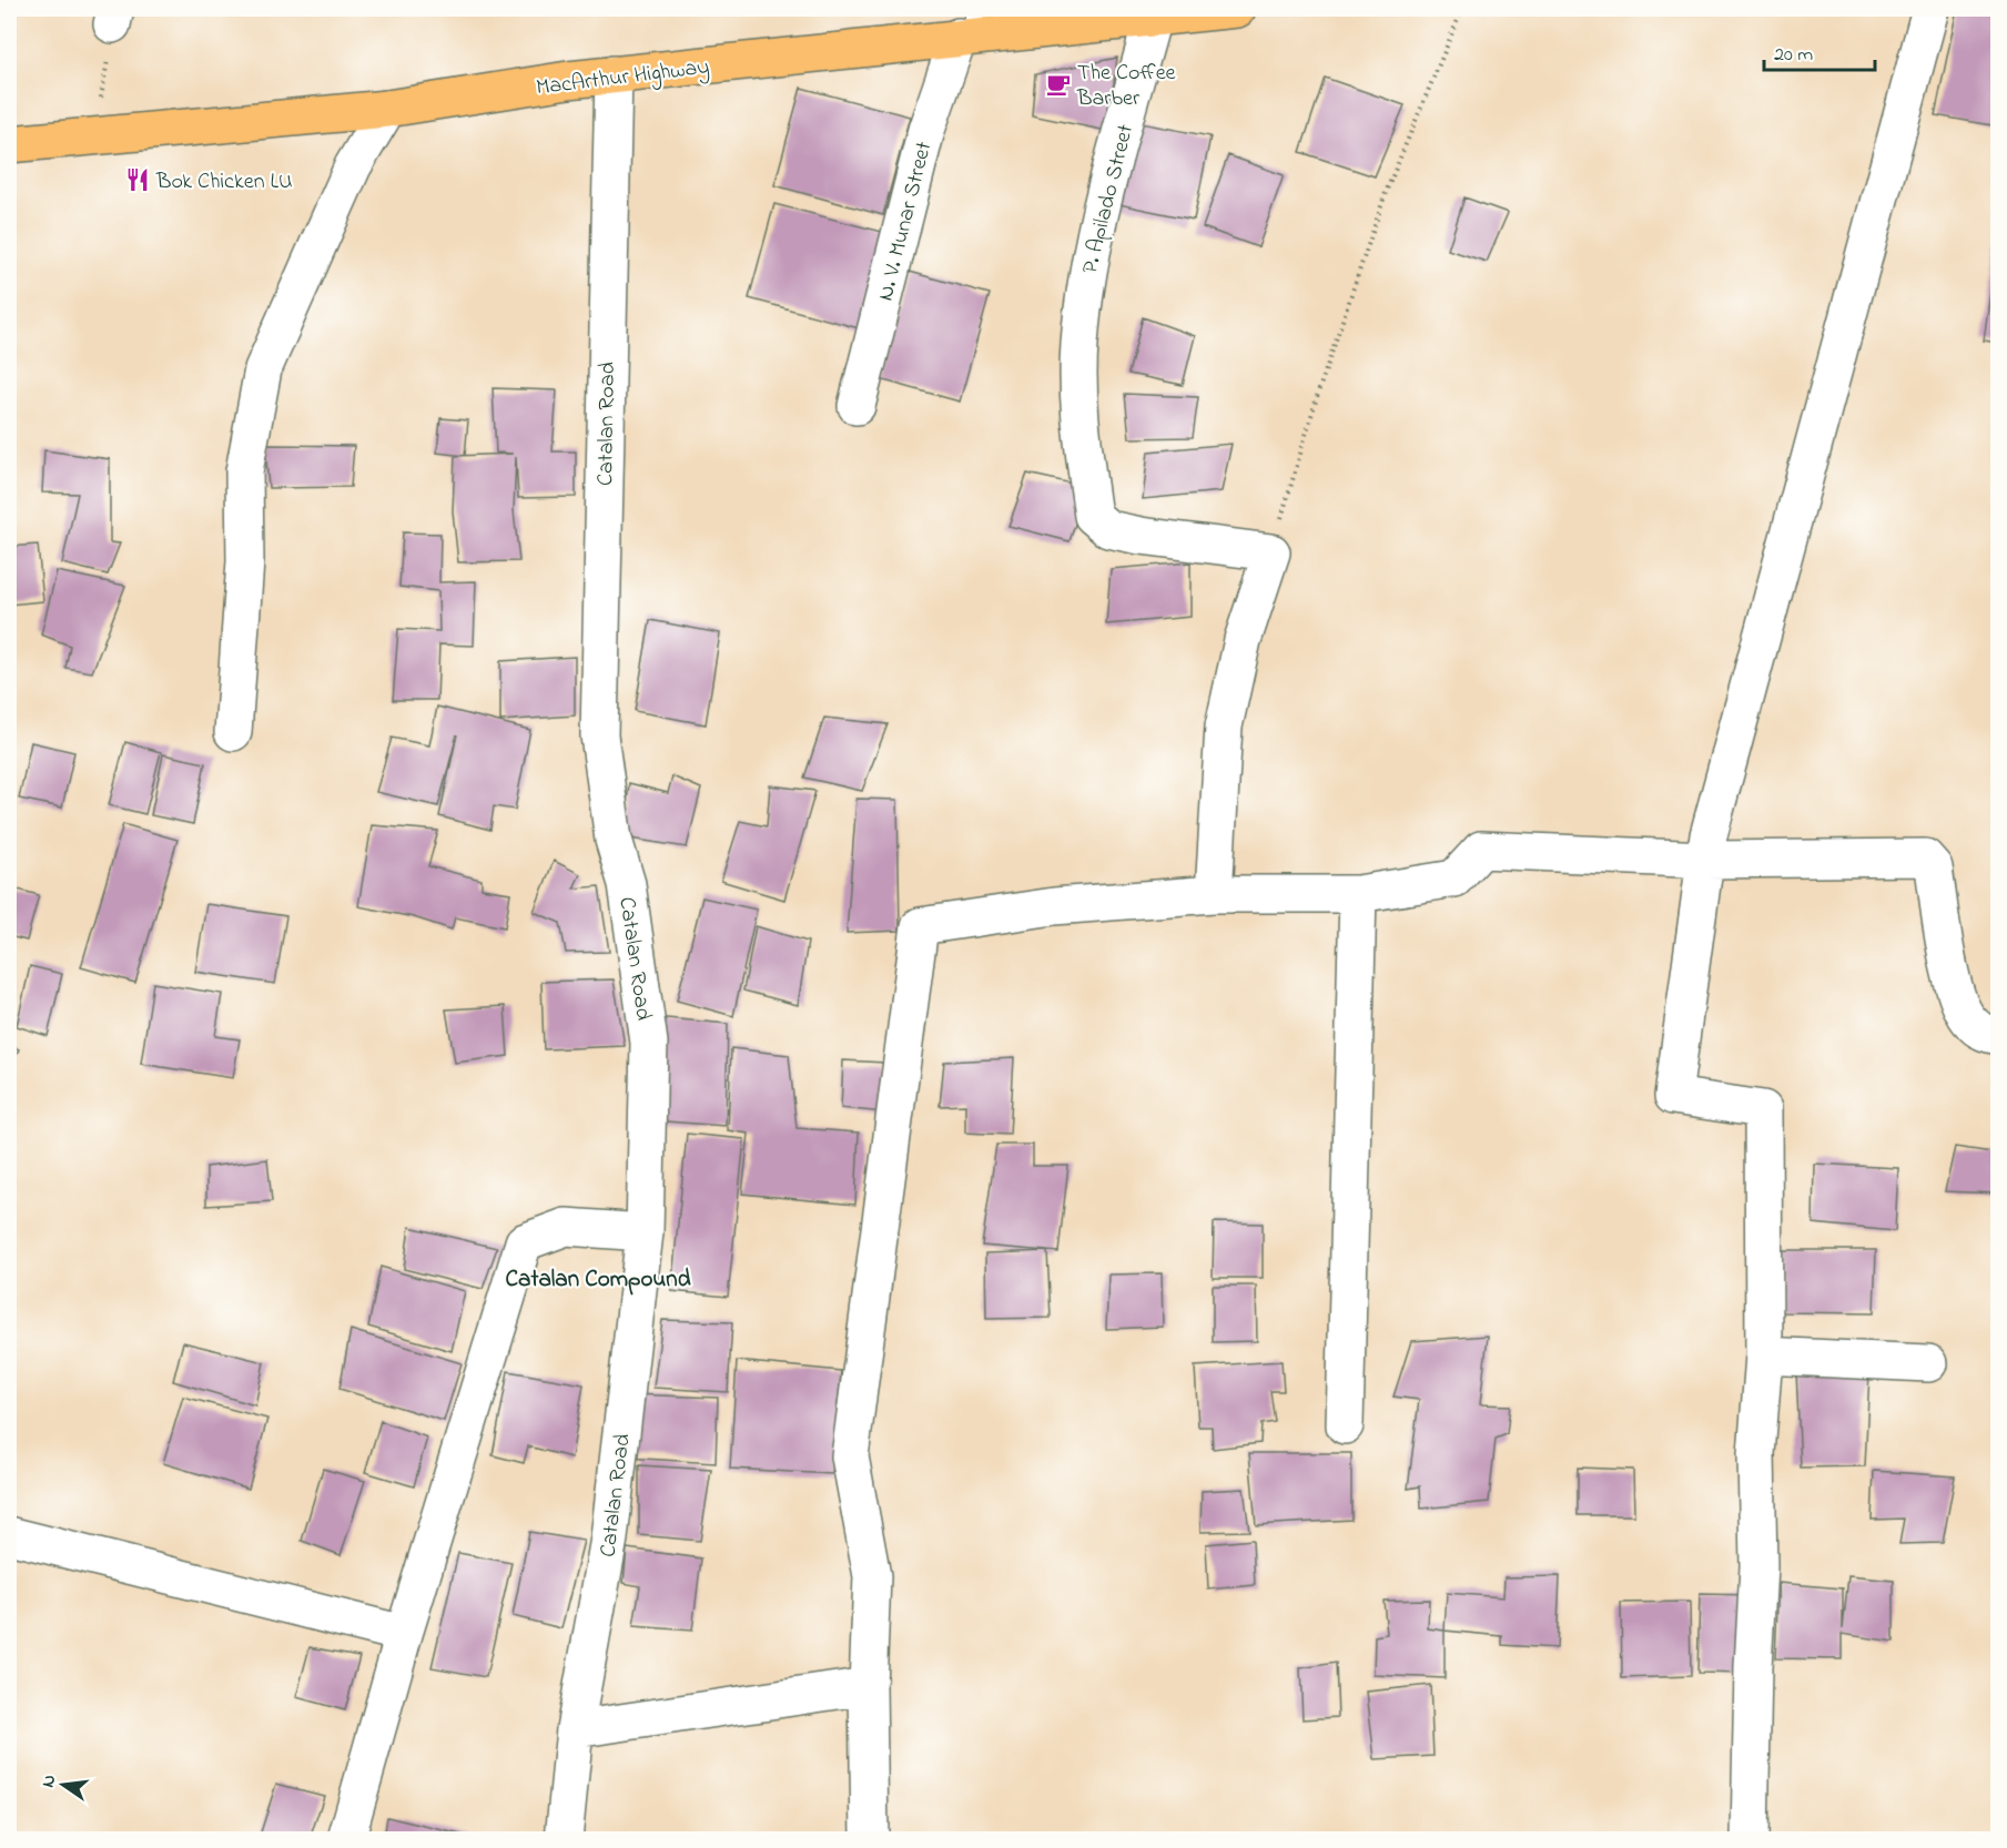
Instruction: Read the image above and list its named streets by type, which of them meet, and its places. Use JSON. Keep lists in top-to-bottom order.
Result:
{
  "streets": {
    "main road": ["MacArthur Highway"],
    "street": ["P. Apilado Street", "N. V. Munar Street", "Catalan Road"]
  },
  "crossings": [
    ["MacArthur Highway", "P. Apilado Street"],
    ["MacArthur Highway", "N. V. Munar Street"],
    ["MacArthur Highway", "Catalan Road"]
  ],
  "districts": ["Catalan Compound"],
  "places": {
    "cafe": ["The Coffee Barber"],
    "restaurant": ["Bok Chicken LU"]
  },
  "scale_bar": "20 m",
  "north": "left"
}
